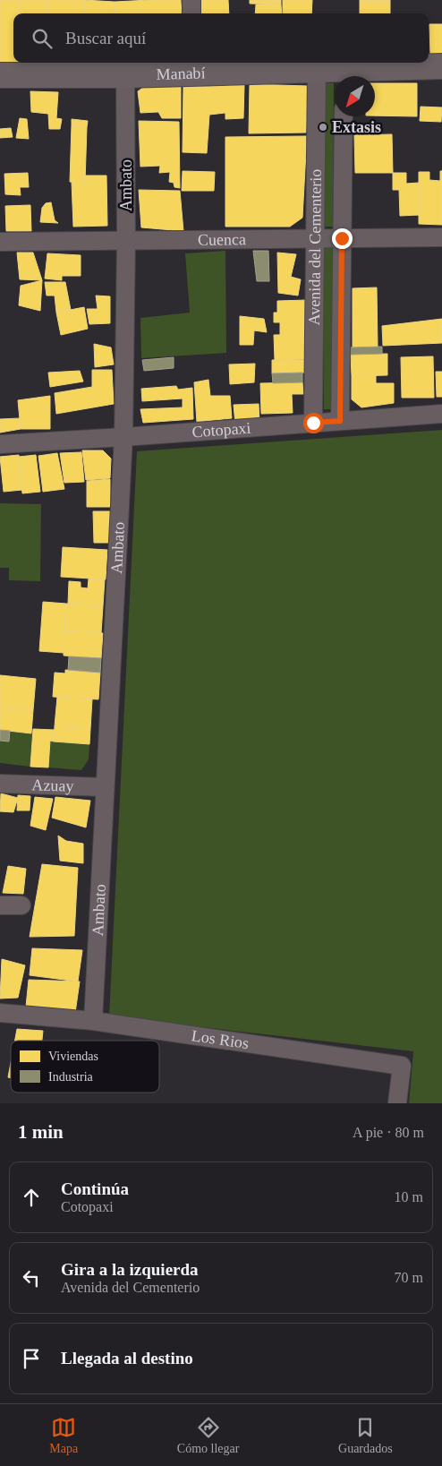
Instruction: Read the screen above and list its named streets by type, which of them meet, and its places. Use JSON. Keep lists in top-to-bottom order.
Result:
{
  "streets": {
    "main road": ["Manabí"],
    "street": [
      "Ambato",
      "Cuenca",
      "Avenida del Cementerio",
      "Cotopaxi",
      "Azuay",
      "Los Rios"
    ]
  },
  "crossings": [
    ["Manabí", "Ambato"],
    ["Manabí", "Avenida del Cementerio"],
    ["Ambato", "Cuenca"],
    ["Ambato", "Cotopaxi"],
    ["Ambato", "Azuay"],
    ["Ambato", "Los Rios"],
    ["Cuenca", "Avenida del Cementerio"],
    ["Avenida del Cementerio", "Cotopaxi"]
  ],
  "places": ["Extasis"],
  "legend": ["Viviendas", "Industria"],
  "north": "bottom left",
  "page": {
    "search": "Buscar aquí",
    "heading": ["1 min", "A pie · 80 m"],
    "list": [
      ["Continúa", "Cotopaxi", "10 m"],
      ["Gira a la izquierda", "Avenida del Cementerio", "70 m"],
      "Llegada al destino"
    ],
    "nav": ["Mapa", "Cómo llegar", "Guardados"]
  }
}
